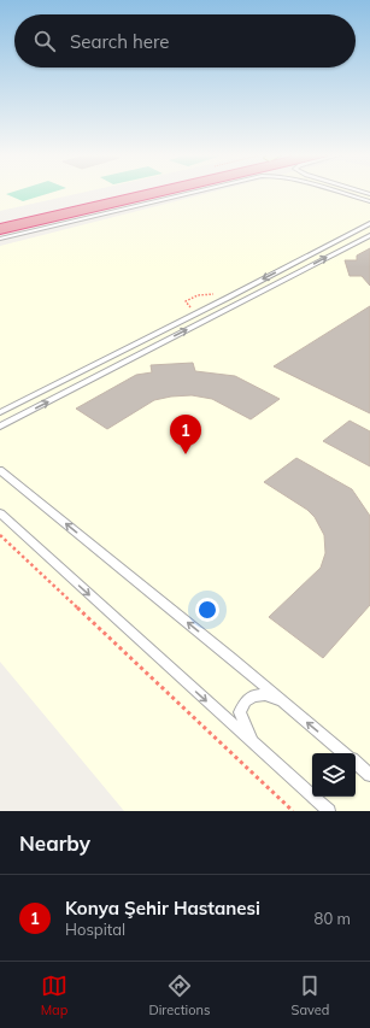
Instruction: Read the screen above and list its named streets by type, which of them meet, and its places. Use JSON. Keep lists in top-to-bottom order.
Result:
{
  "page": {
    "search": "Search here",
    "pins": "1",
    "heading": "Nearby",
    "list": [
      {
        "mark": "1",
        "name": "Konya Şehir Hastanesi",
        "note": "Hospital",
        "value": "80 m"
      }
    ],
    "nav": ["Map", "Directions", "Saved"]
  }
}
